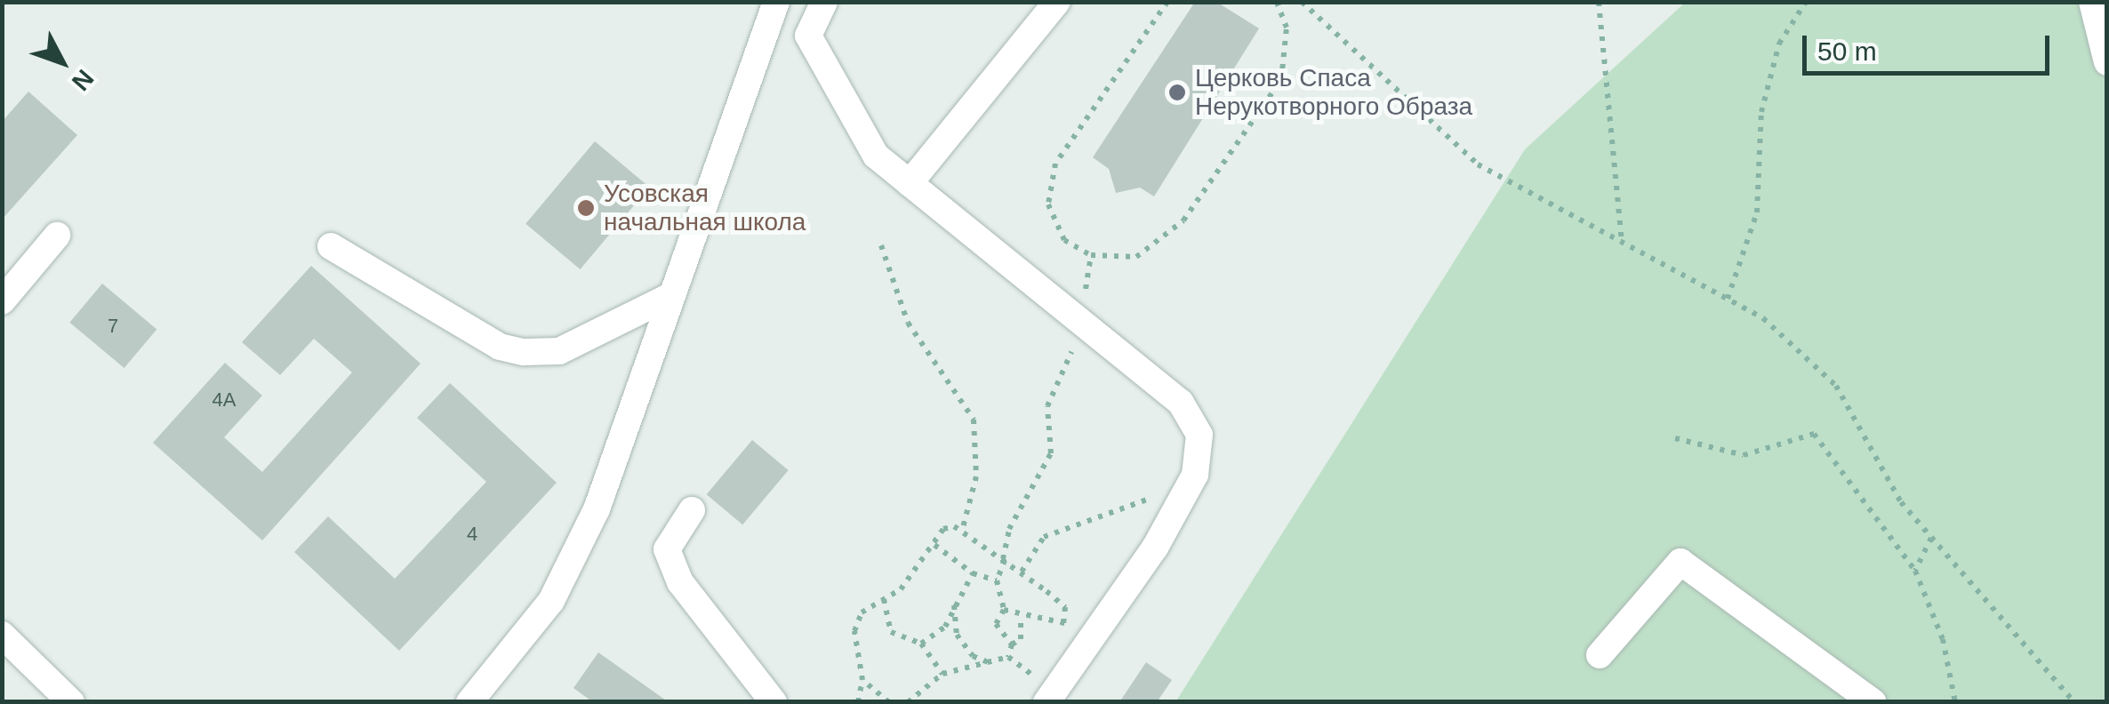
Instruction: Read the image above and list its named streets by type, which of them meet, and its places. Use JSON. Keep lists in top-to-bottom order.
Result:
{
  "places": ["Церковь Спаса Нерукотворного Образа", "Усовская начальная школа"],
  "house_numbers": ["7", "4А", "4"],
  "scale_bar": "50 m",
  "north": "bottom right"
}
